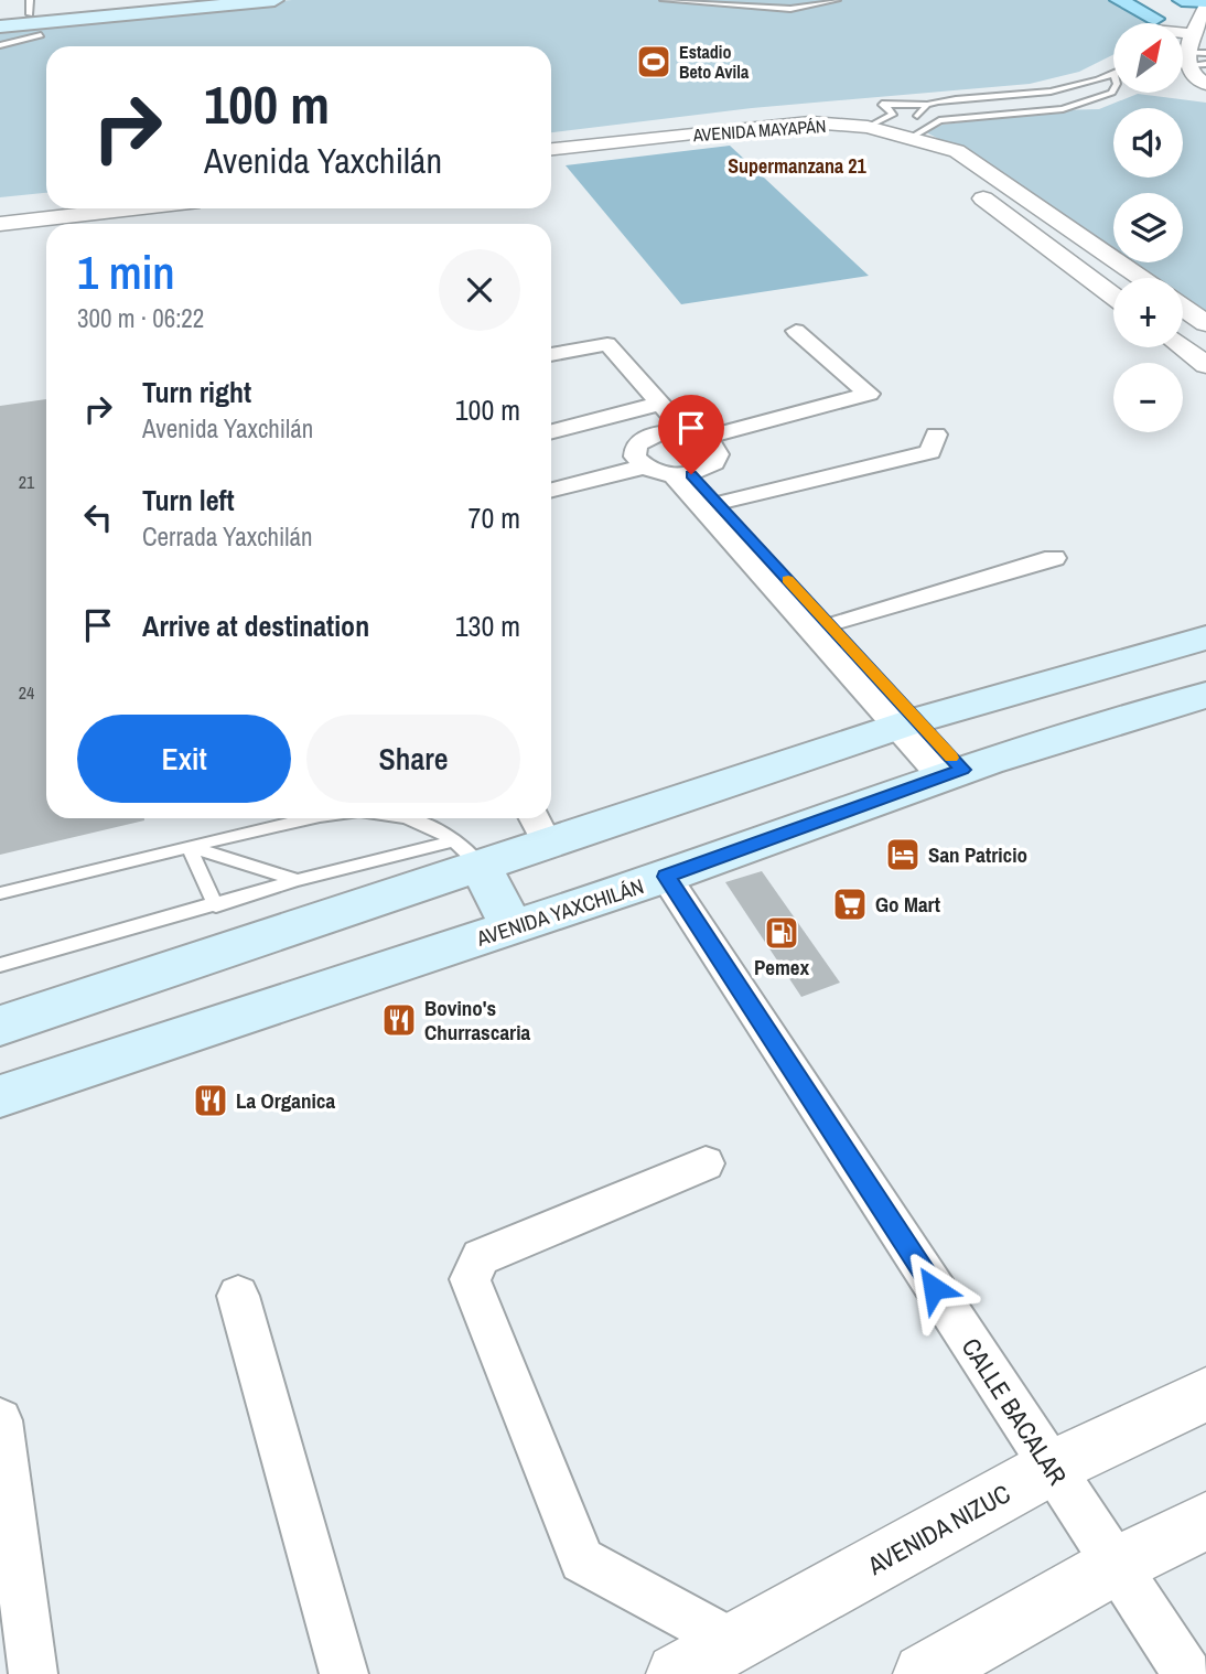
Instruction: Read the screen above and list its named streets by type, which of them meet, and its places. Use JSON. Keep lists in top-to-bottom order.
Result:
{
  "streets": {
    "main road": ["AVENIDA YAXCHILÁN"],
    "street": ["AVENIDA MAYAPÁN", "CALLE BACALAR", "AVENIDA NIZUC"]
  },
  "crossings": [
    ["AVENIDA YAXCHILÁN", "CALLE BACALAR"],
    ["CALLE BACALAR", "AVENIDA NIZUC"]
  ],
  "districts": ["Supermanzana 21"],
  "places": {
    "sports": ["Estadio Beto Avila"],
    "hotel": ["San Patricio"],
    "supermarket": ["Go Mart"],
    "fuel station": ["Pemex"],
    "restaurant": ["Bovino's Churrascaria", "La Organica"]
  },
  "house_numbers": ["21", "24"],
  "north": "top right",
  "page": {
    "map_buttons": ["+", "−"],
    "turn": ["100 m", "Avenida Yaxchilán"],
    "heading": ["1 min", "300 m · 06:22"],
    "list": [
      {
        "name": "Turn right",
        "note": "Avenida Yaxchilán",
        "value": "100 m"
      },
      {
        "name": "Turn left",
        "note": "Cerrada Yaxchilán",
        "value": "70 m"
      },
      {
        "name": "Arrive at destination",
        "value": "130 m"
      }
    ],
    "buttons": ["Exit", "Share"]
  }
}
